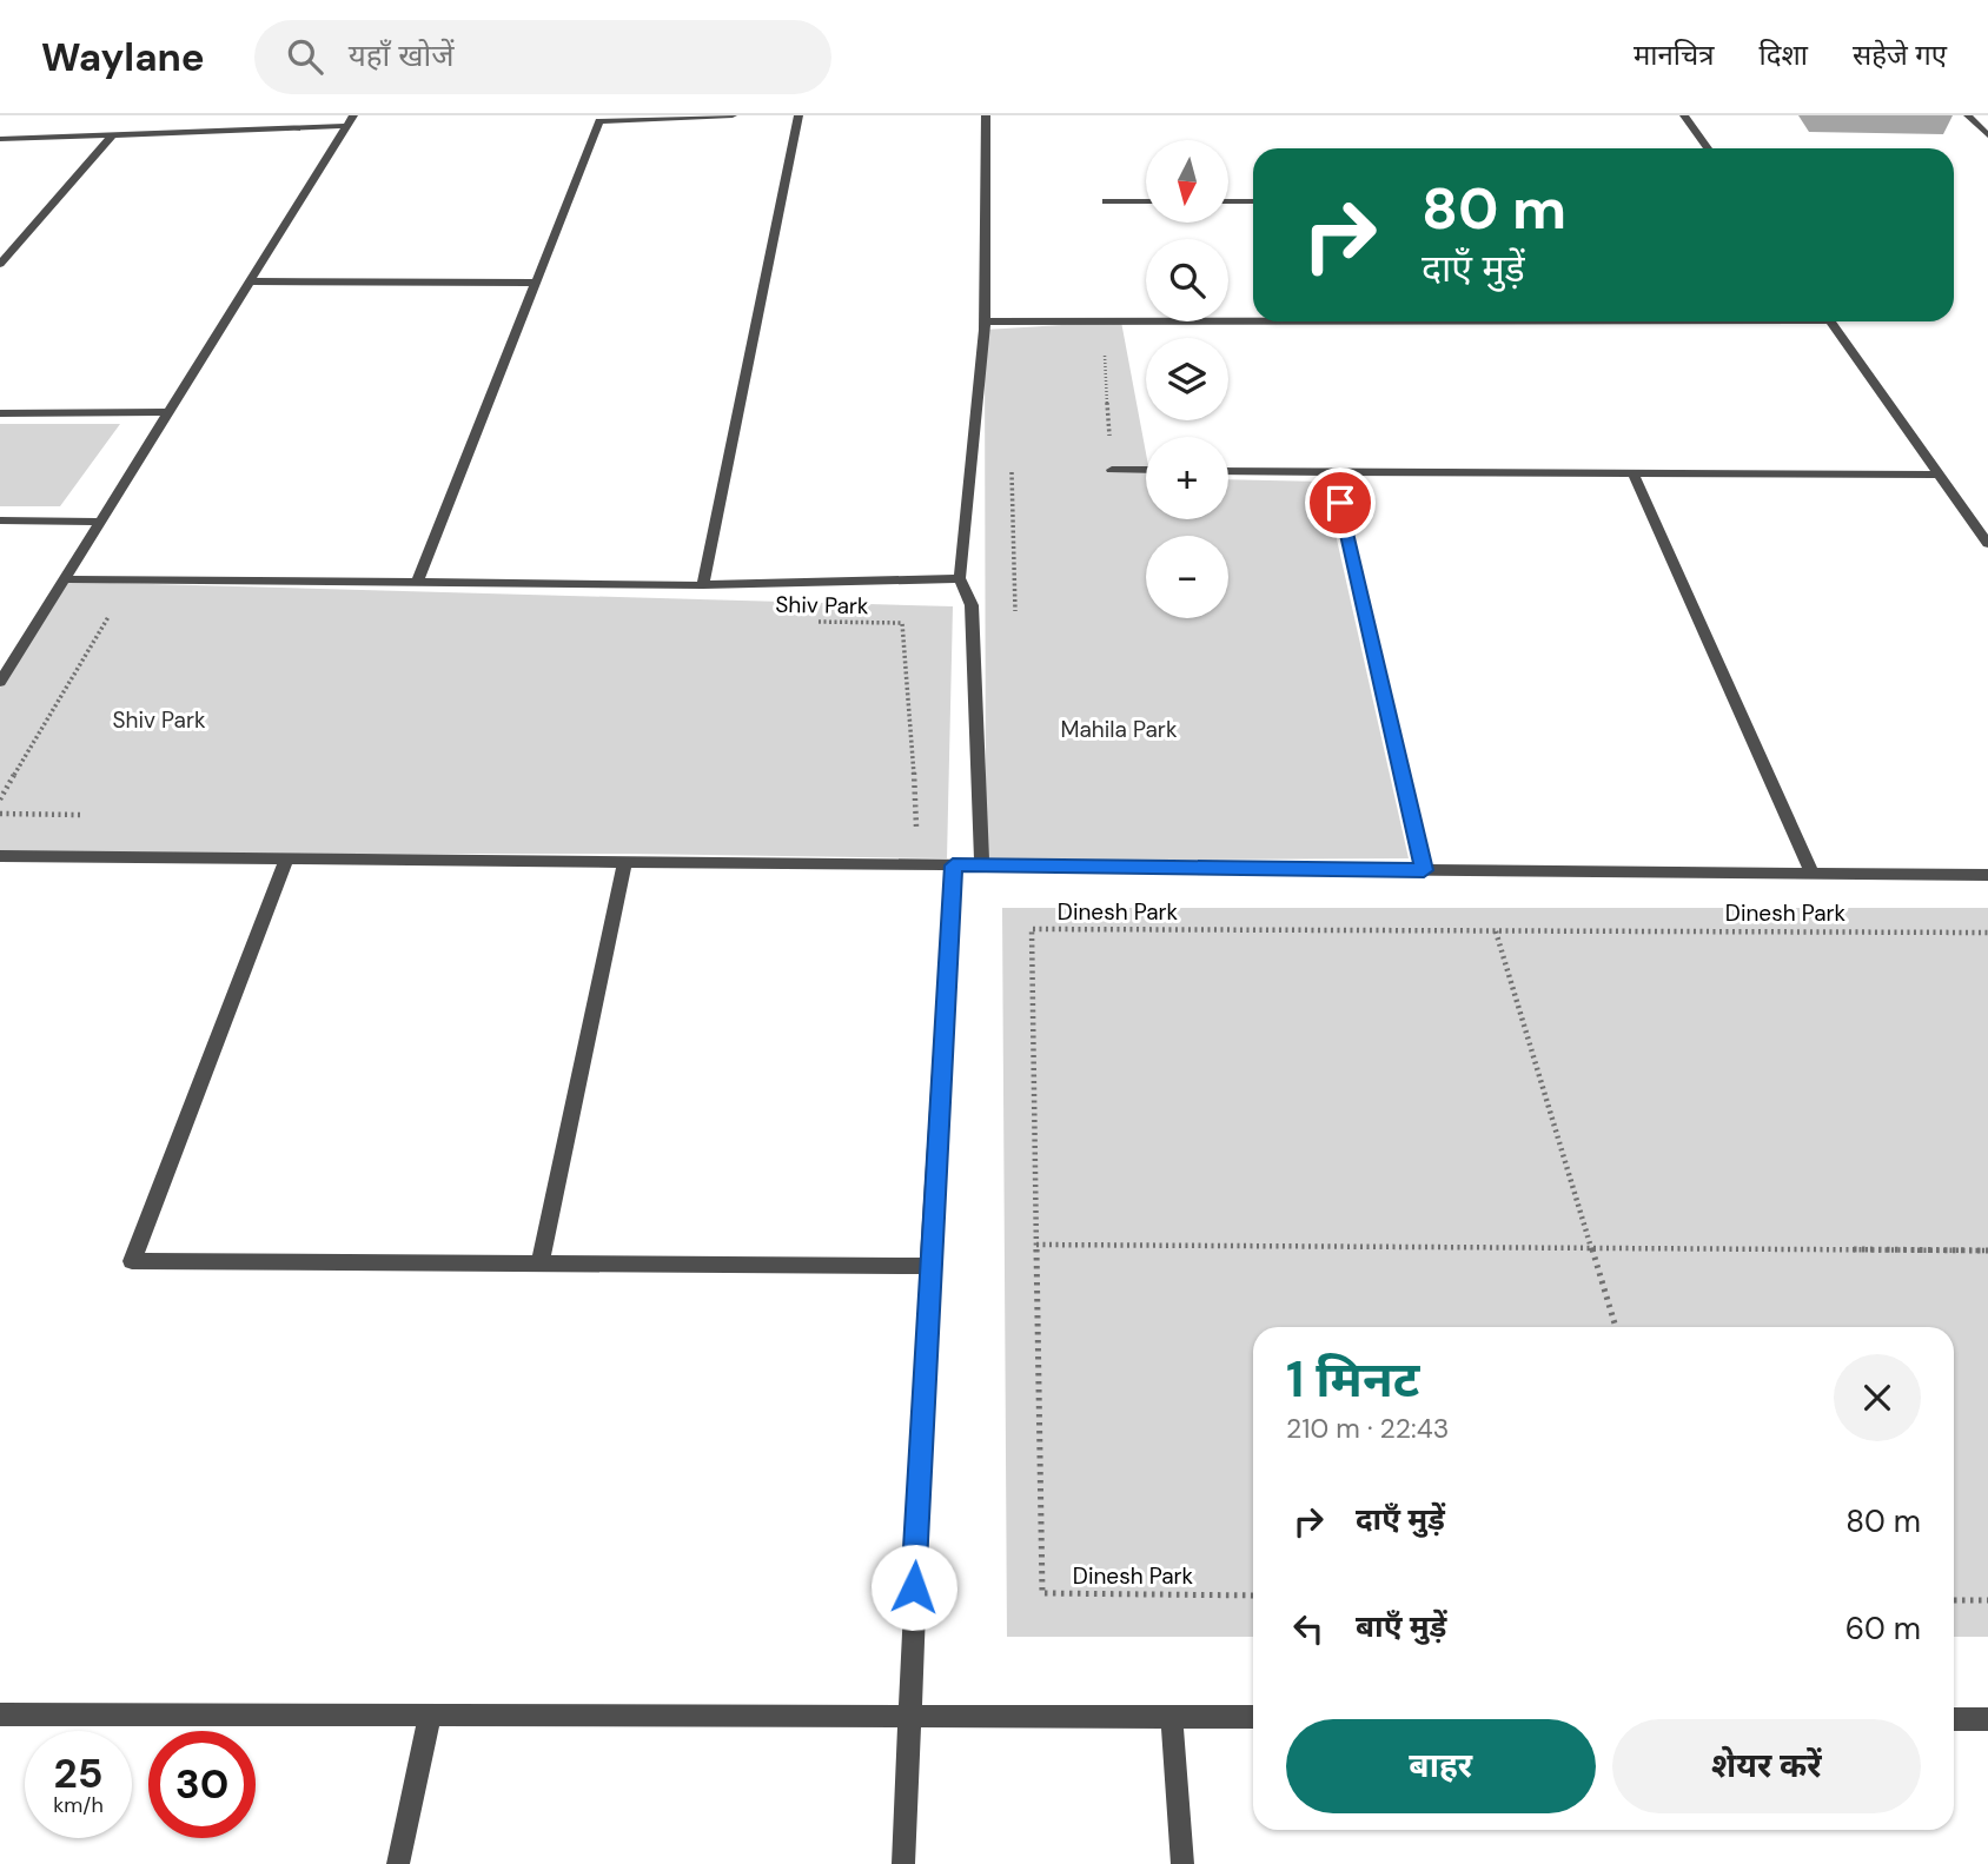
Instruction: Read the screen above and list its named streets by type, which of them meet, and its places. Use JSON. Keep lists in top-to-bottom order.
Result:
{
  "streets": {
    "path": ["Shiv Park", "Dinesh Park"]
  },
  "parks": ["Shiv Park", "Mahila Park"],
  "north": "bottom",
  "page": {
    "header": "Waylane",
    "search": "यहाँ खोजें",
    "nav": ["मानचित्र", "दिशा", "सहेजे गए"],
    "map_buttons": ["+", "−"],
    "turn": ["80 m", "दाएँ मुड़ें"],
    "heading": ["1 मिनट", "210 m · 22:43"],
    "list": [
      {
        "name": "दाएँ मुड़ें",
        "value": "80 m"
      },
      {
        "name": "बाएँ मुड़ें",
        "value": "60 m"
      }
    ],
    "buttons": ["बाहर", "शेयर करें"],
    "speed": "25 km/h",
    "limit": "30"
  }
}
